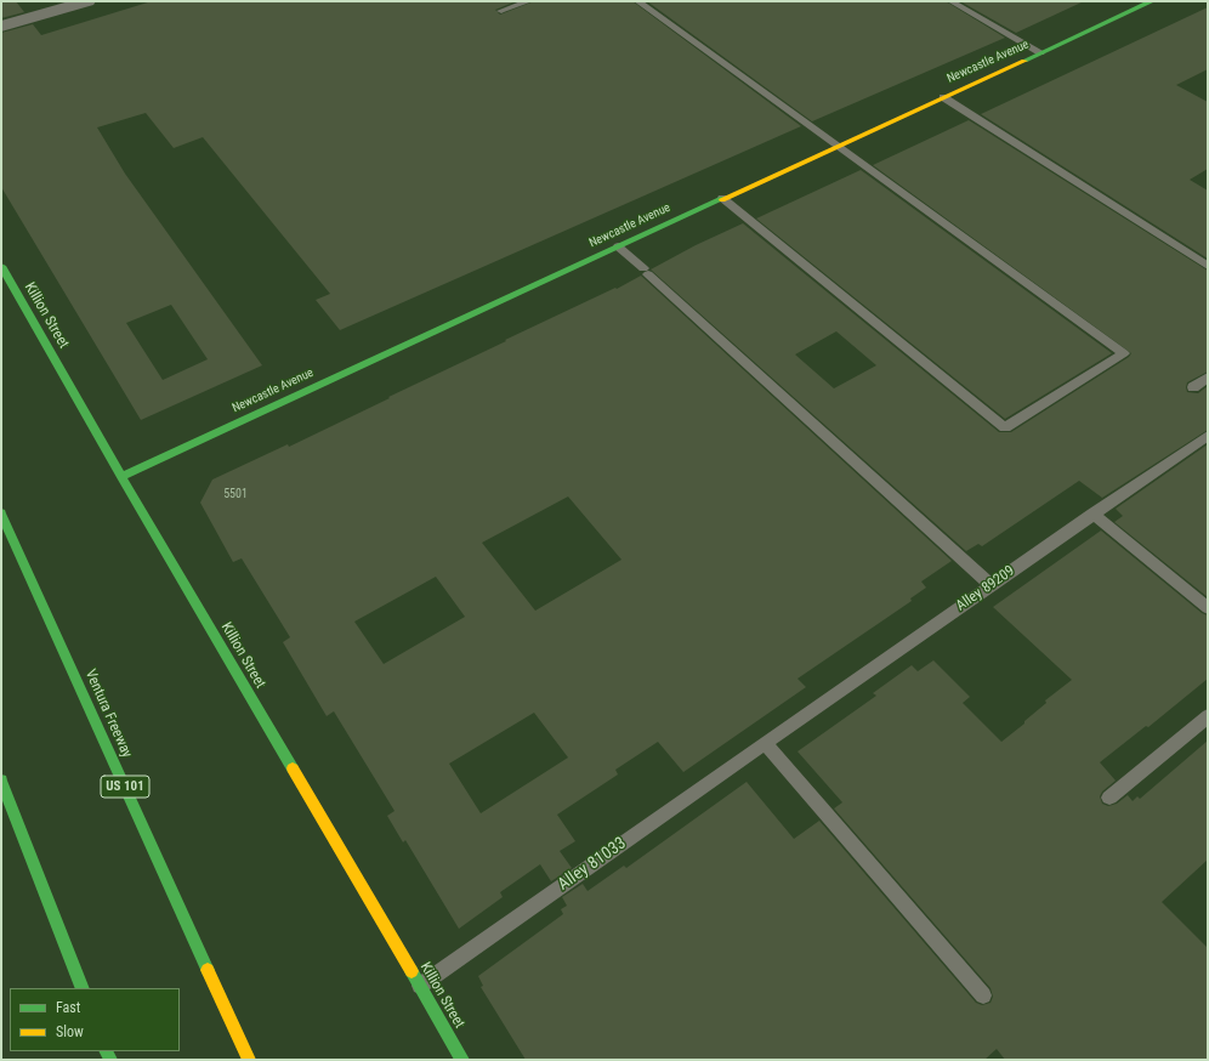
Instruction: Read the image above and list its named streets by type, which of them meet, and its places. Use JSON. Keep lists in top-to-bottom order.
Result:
{
  "streets": {
    "main road": [
      "Newcastle Avenue",
      "Killion Street",
      "Ventura Freeway",
      "US 101"
    ],
    "lane": ["Alley 89209", "Alley 81033"]
  },
  "crossings": [
    ["Newcastle Avenue", "Killion Street"],
    ["Killion Street", "Alley 81033"],
    ["Alley 89209", "Alley 81033"]
  ],
  "house_numbers": ["5501"],
  "legend": ["Fast", "Slow"]
}
